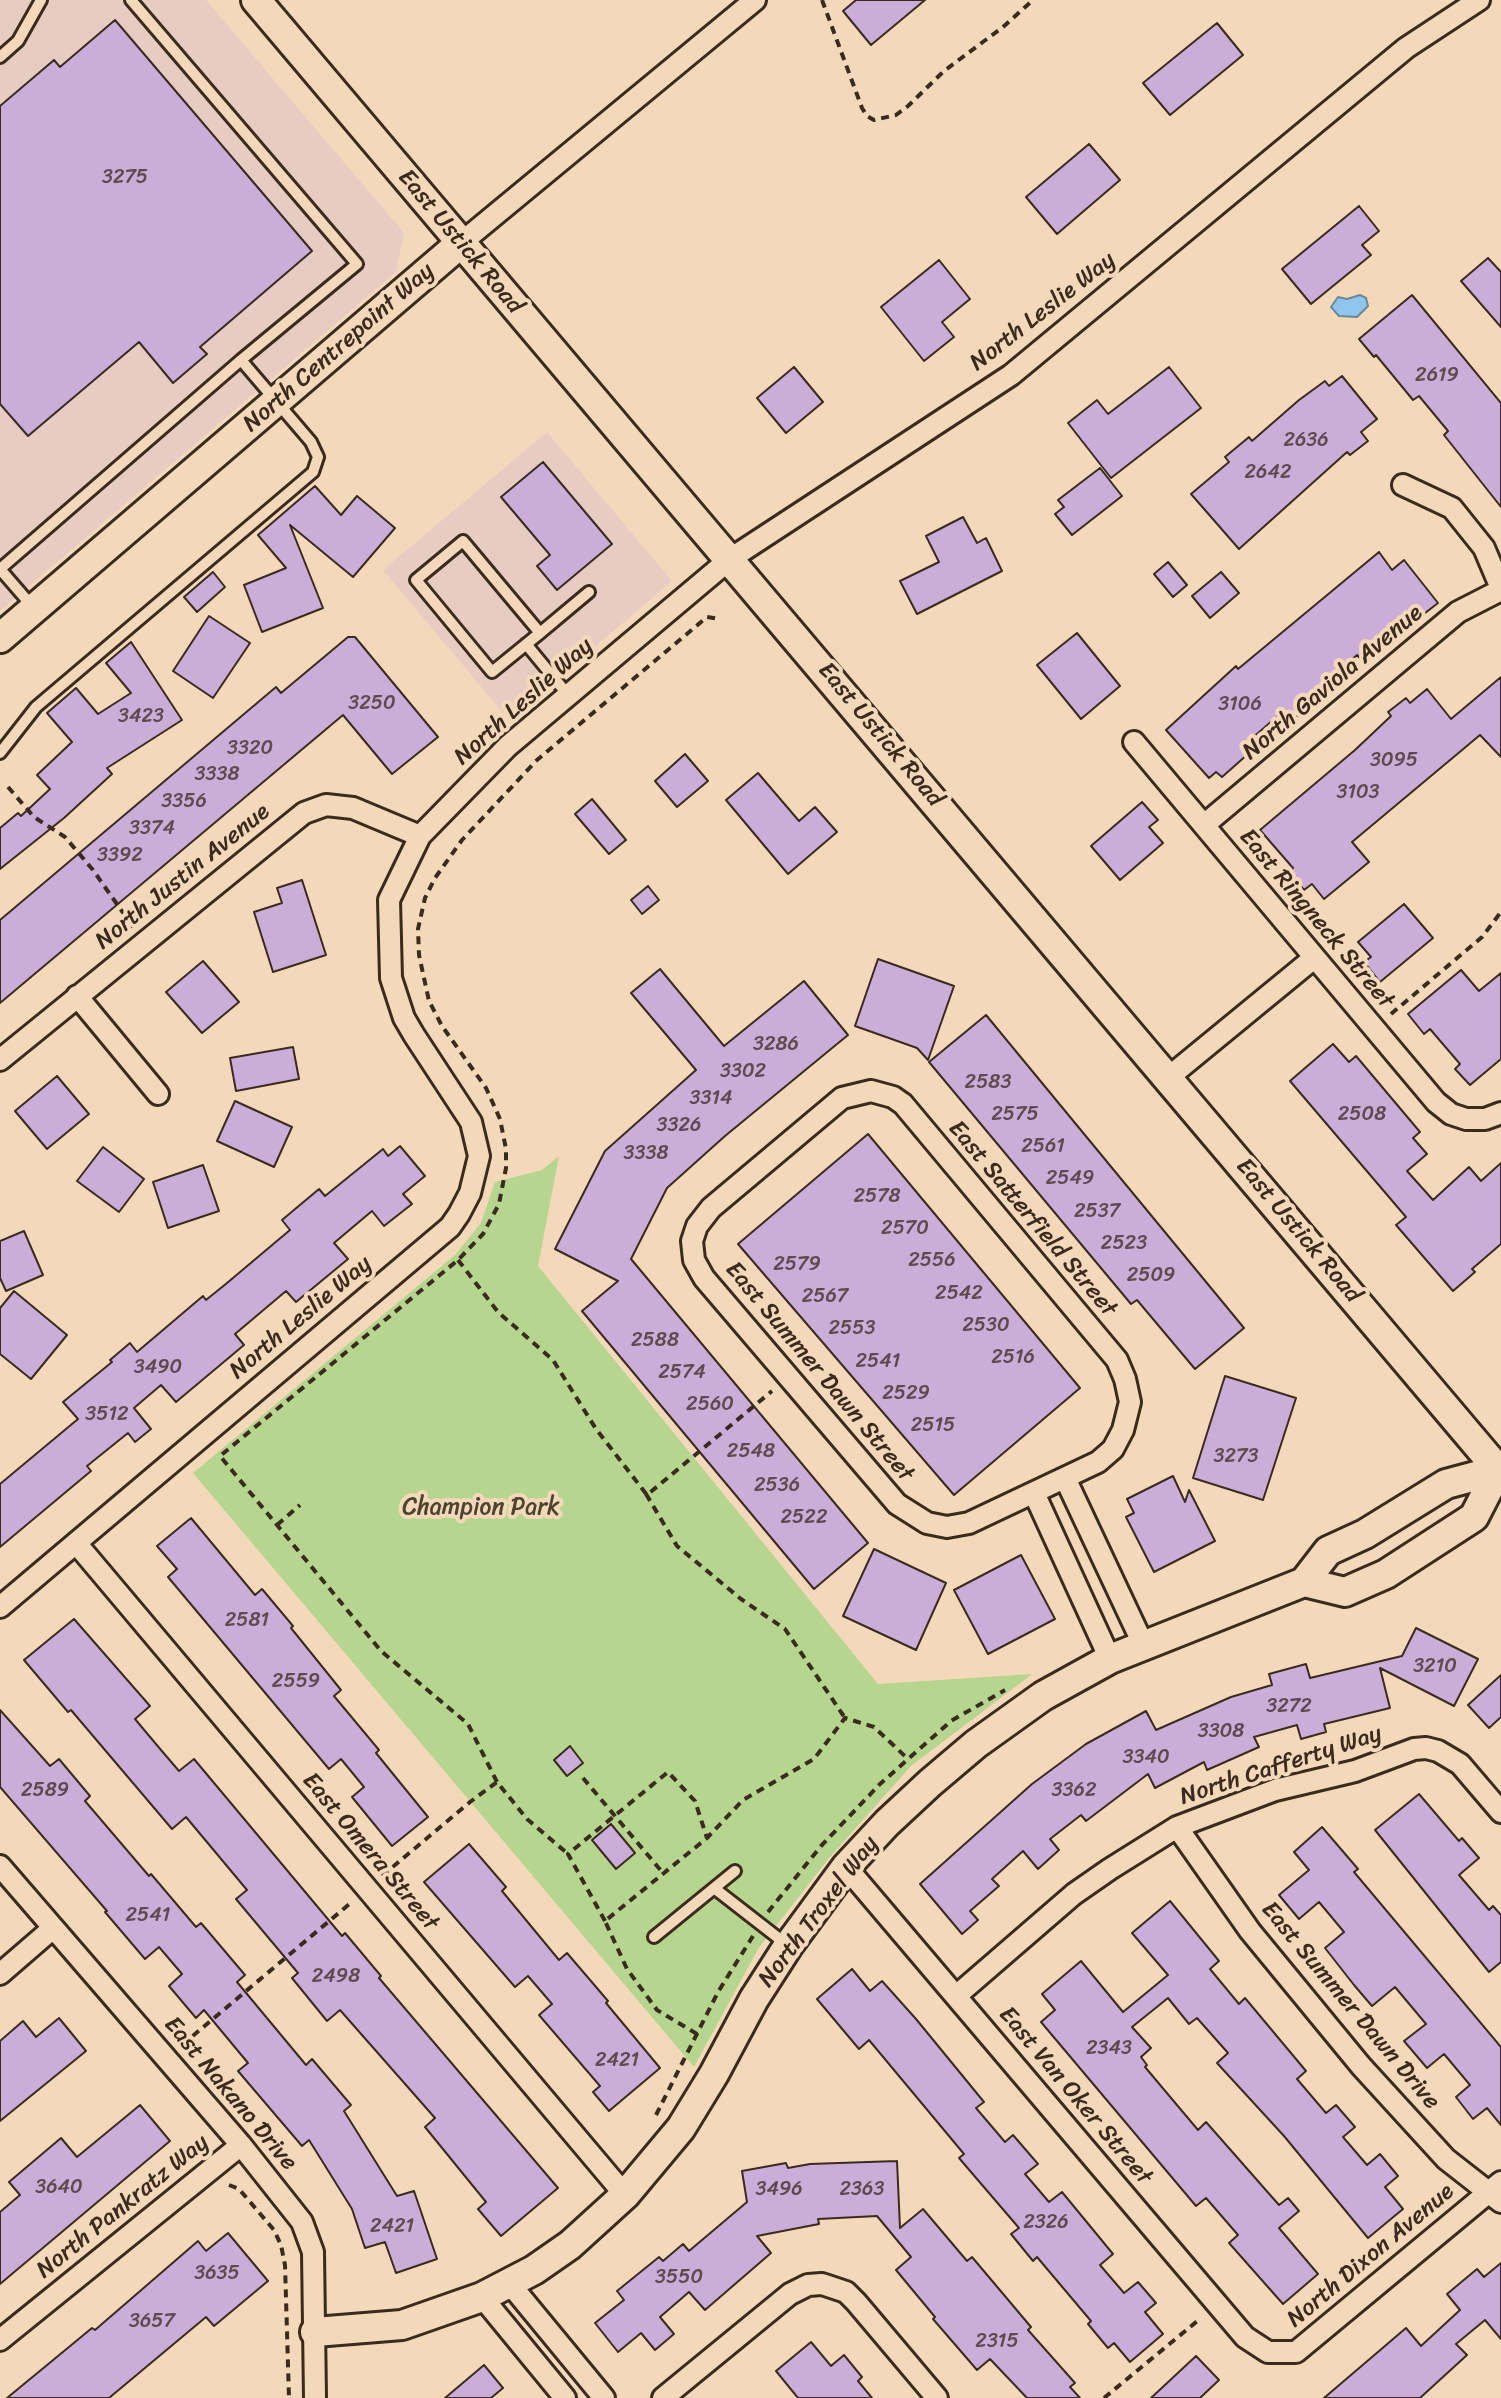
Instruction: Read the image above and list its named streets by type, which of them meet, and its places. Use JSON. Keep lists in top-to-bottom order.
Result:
{
  "streets": {
    "street": [
      "East Ustick Road",
      "North Leslie Way",
      "North Centrepoint Way",
      "North Gaviola Avenue",
      "North Justin Avenue",
      "East Ringneck Street",
      "East Satterfield Street",
      "East Summer Dawn Street",
      "North Cafferty Way",
      "East Omera Street",
      "North Troxel Way",
      "East Summer Dawn Drive",
      "East Nakano Drive",
      "East Van Oker Street",
      "North Pankratz Way",
      "North Dixon Avenue"
    ]
  },
  "crossings": [
    ["East Ustick Road", "North Leslie Way"],
    ["East Ustick Road", "North Centrepoint Way"],
    ["North Leslie Way", "North Justin Avenue"],
    ["North Leslie Way", "East Omera Street"],
    ["North Gaviola Avenue", "East Ringneck Street"],
    ["East Satterfield Street", "East Summer Dawn Street"],
    ["North Cafferty Way", "East Summer Dawn Drive"],
    ["North Cafferty Way", "East Van Oker Street"],
    ["East Omera Street", "North Troxel Way"],
    ["North Troxel Way", "East Nakano Drive"],
    ["North Troxel Way", "East Van Oker Street"],
    ["East Summer Dawn Drive", "North Dixon Avenue"],
    ["East Nakano Drive", "North Pankratz Way"],
    ["East Van Oker Street", "North Dixon Avenue"]
  ],
  "parks": ["Champion Park"],
  "house_numbers": [
    "3275",
    "2619",
    "2636",
    "2642",
    "3250",
    "3106",
    "3423",
    "3320",
    "3095",
    "3338",
    "3103",
    "3356",
    "3374",
    "3392",
    "3286",
    "3302",
    "2583",
    "3314",
    "2575",
    "2508",
    "3326",
    "2561",
    "3338",
    "2549",
    "2578",
    "2537",
    "2570",
    "2523",
    "2556",
    "2579",
    "2509",
    "2542",
    "2567",
    "2530",
    "2553",
    "2588",
    "2516",
    "2541",
    "3490",
    "2574",
    "2529",
    "2560",
    "3512",
    "2515",
    "2548",
    "3273",
    "2536",
    "2522",
    "2581",
    "3210",
    "2559",
    "3272",
    "3308",
    "3340",
    "2589",
    "3362",
    "2541",
    "2498",
    "2343",
    "2421",
    "3640",
    "3496",
    "2363",
    "2326",
    "2421",
    "3635",
    "3550",
    "3657",
    "2315"
  ]
}
